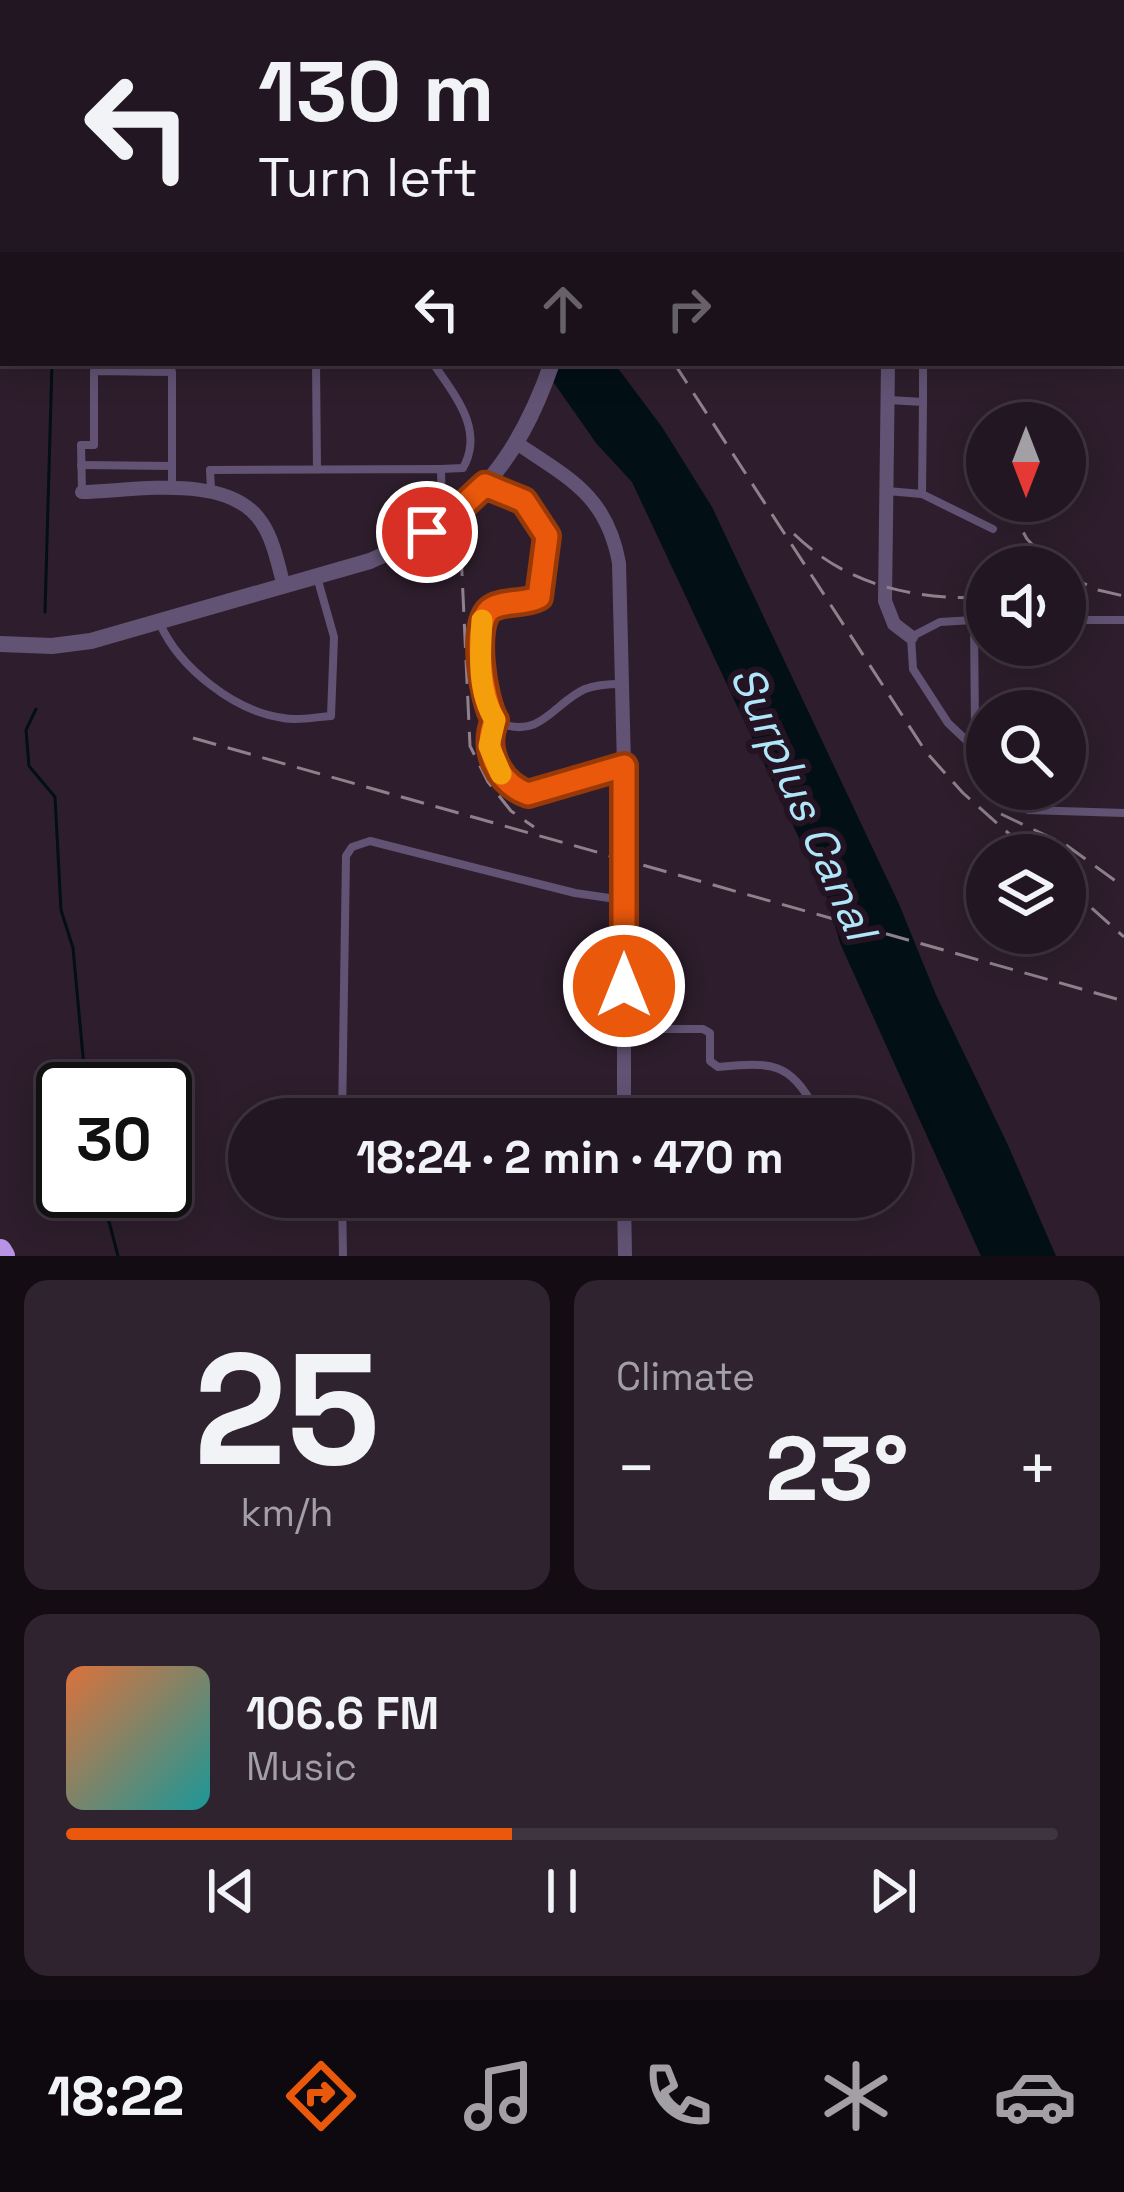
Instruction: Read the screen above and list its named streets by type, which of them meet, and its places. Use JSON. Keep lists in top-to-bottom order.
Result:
{
  "water": ["Surplus Canal"],
  "north": "bottom",
  "page": {
    "turn": ["130 m", "Turn left"],
    "limit": "30",
    "trip": "18:24 · 2 min · 470 m",
    "tile": [
      ["25", "km/h"],
      "Climate"
    ],
    "heat": ["−", "23°", "+"],
    "song": ["106.6 FM", "Music"],
    "tabs": "18:22"
  }
}
